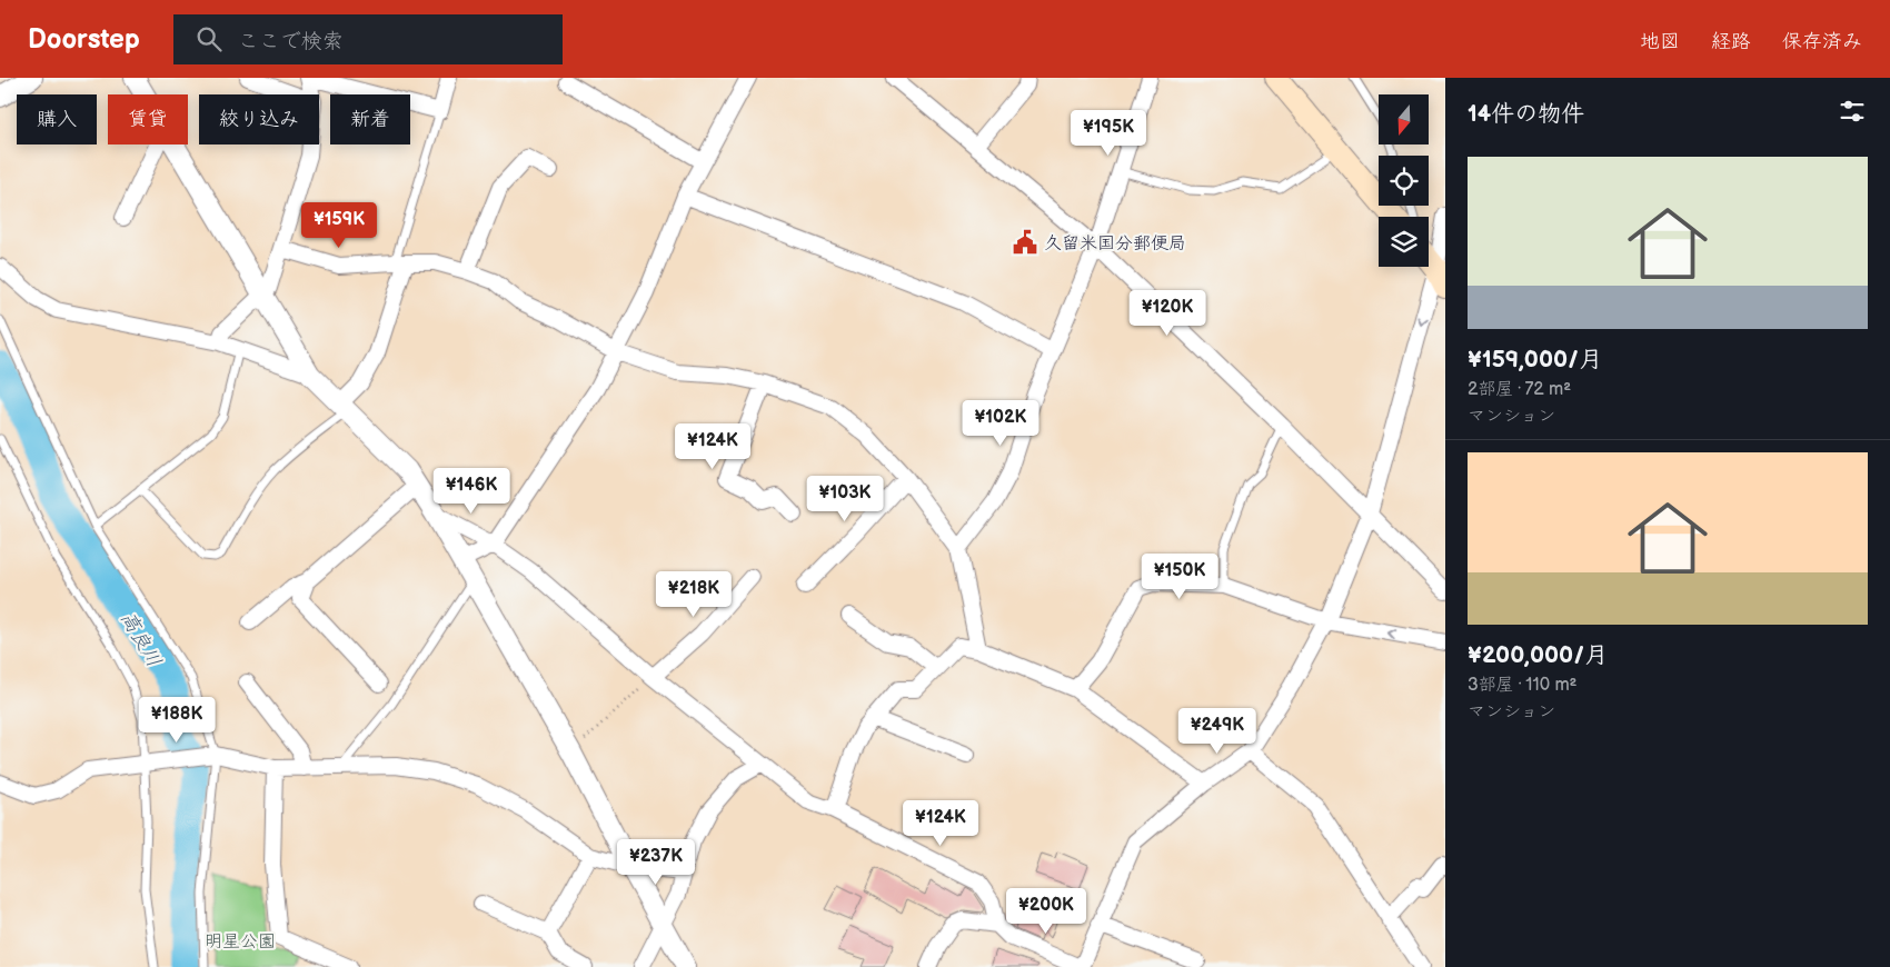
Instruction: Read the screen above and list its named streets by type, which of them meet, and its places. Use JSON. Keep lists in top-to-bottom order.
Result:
{
  "water": ["高良川"],
  "parks": ["明星公園"],
  "places": {
    "public building": ["久留米国分郵便局"]
  },
  "north": "bottom",
  "page": {
    "header": "Doorstep",
    "search": "ここで検索",
    "nav": ["地図", "経路", "保存済み"],
    "heading": "14件の物件",
    "chip": [
      "購入",
      "賃貸",
      "絞り込み",
      "新着"
    ],
    "price": [
      "¥195K",
      "¥159K",
      "¥120K",
      "¥102K",
      "¥124K",
      "¥146K",
      "¥103K",
      "¥150K",
      "¥218K",
      "¥188K",
      "¥249K",
      "¥124K",
      "¥237K",
      "¥200K"
    ],
    "list": [
      {
        "name": "¥159,000/月",
        "note": "2部屋 · 72 m² · マンション"
      },
      {
        "name": "¥200,000/月",
        "note": "3部屋 · 110 m² · マンション"
      }
    ]
  }
}
